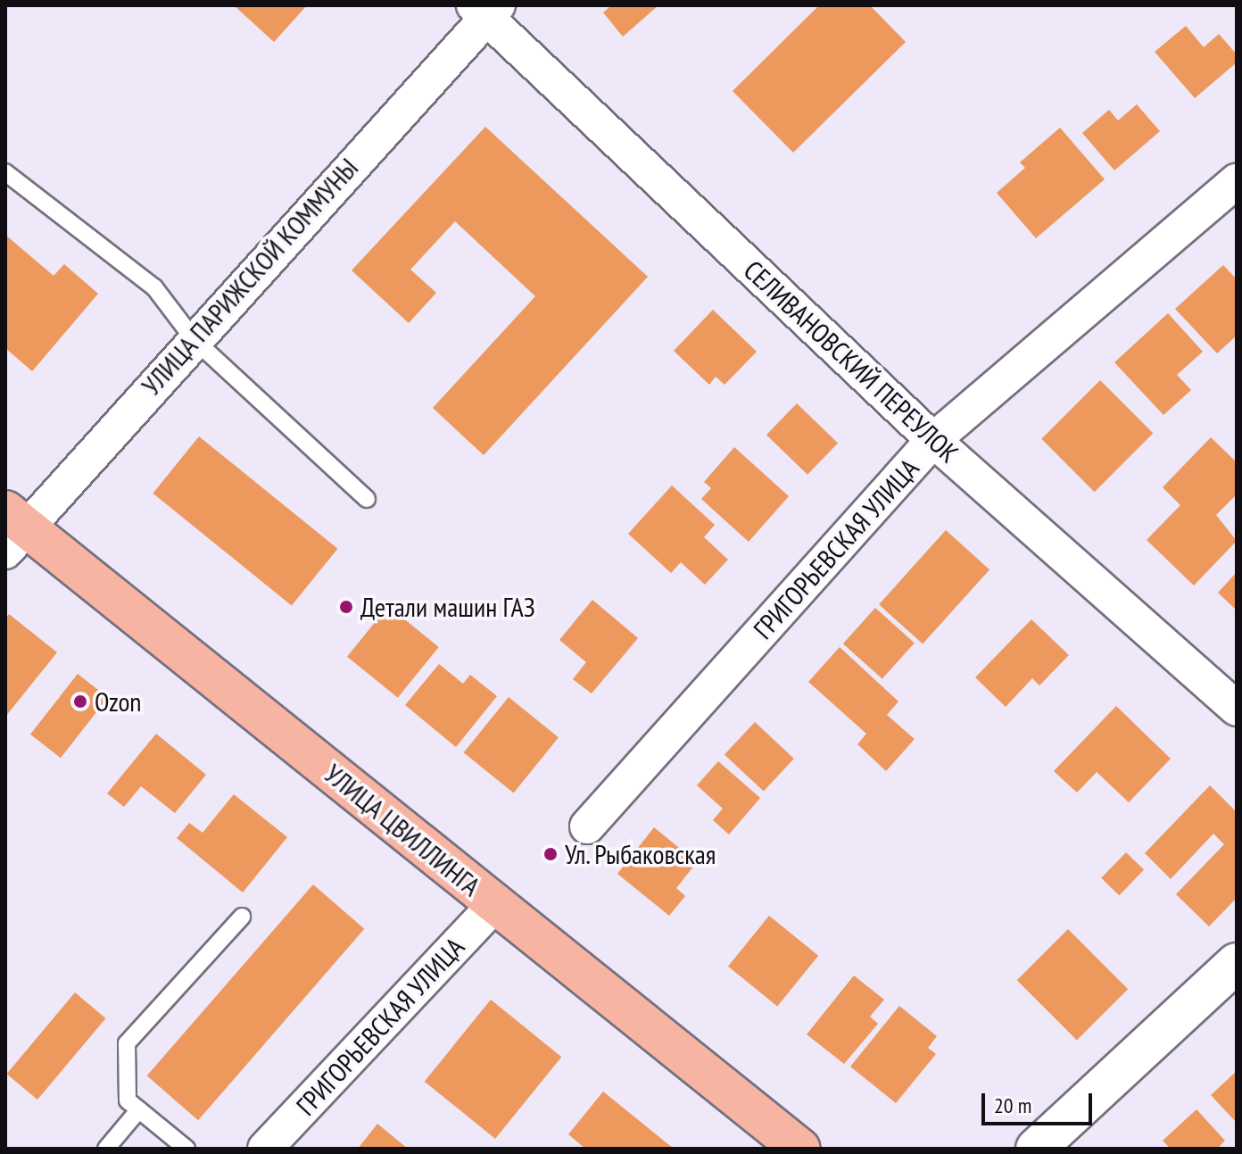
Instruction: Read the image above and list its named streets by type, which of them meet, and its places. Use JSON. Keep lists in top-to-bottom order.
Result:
{
  "streets": {
    "main road": ["УЛИЦА ЦВИЛЛИНГА"],
    "street": ["УЛИЦА ПАРИЖСКОЙ КОММУНЫ", "СЕЛИВАНОВСКИЙ ПЕРЕУЛОК", "ГРИГОРЬЕВСКАЯ УЛИЦА"]
  },
  "crossings": [
    ["УЛИЦА ПАРИЖСКОЙ КОММУНЫ", "СЕЛИВАНОВСКИЙ ПЕРЕУЛОК"],
    ["УЛИЦА ПАРИЖСКОЙ КОММУНЫ", "УЛИЦА ЦВИЛЛИНГА"],
    ["СЕЛИВАНОВСКИЙ ПЕРЕУЛОК", "ГРИГОРЬЕВСКАЯ УЛИЦА"],
    ["ГРИГОРЬЕВСКАЯ УЛИЦА", "УЛИЦА ЦВИЛЛИНГА"]
  ],
  "places": ["Детали машин ГАЗ", "Ozon", "Ул. Рыбаковская"],
  "scale_bar": "20 m"
}
